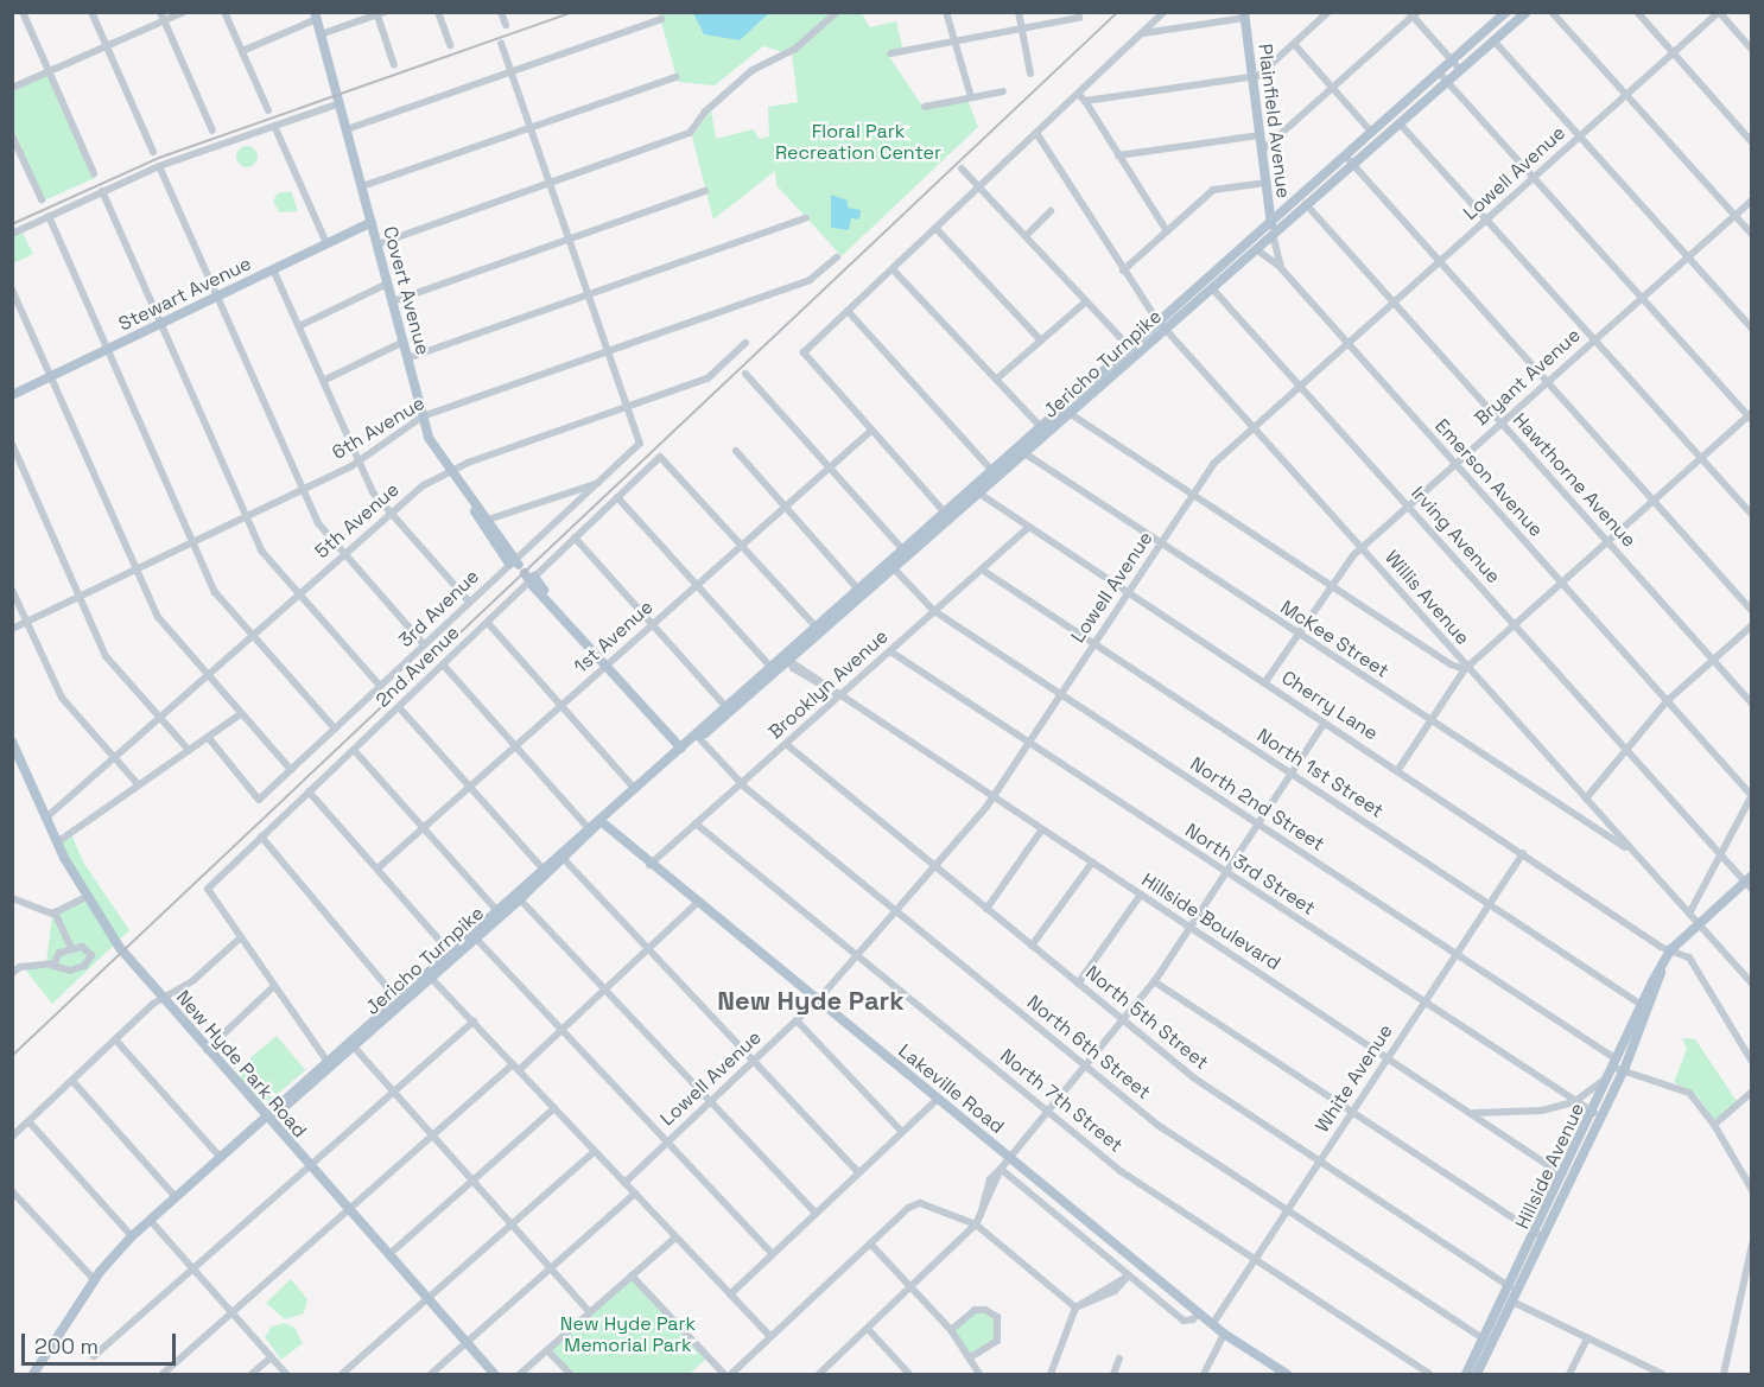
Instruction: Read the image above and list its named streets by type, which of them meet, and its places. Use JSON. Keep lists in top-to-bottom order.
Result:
{
  "streets": {
    "main road": [
      "Plainfield Avenue",
      "Covert Avenue",
      "Stewart Avenue",
      "Jericho Turnpike",
      "New Hyde Park Road",
      "Lakeville Road",
      "Hillside Avenue"
    ],
    "street": [
      "Lowell Avenue",
      "Bryant Avenue",
      "6th Avenue",
      "Emerson Avenue",
      "Hawthorne Avenue",
      "5th Avenue",
      "Irving Avenue",
      "Willis Avenue",
      "3rd Avenue",
      "1st Avenue",
      "McKee Street",
      "2nd Avenue",
      "Brooklyn Avenue",
      "Cherry Lane",
      "North 1st Street",
      "North 2nd Street",
      "North 3rd Street",
      "Hillside Boulevard",
      "North 5th Street",
      "North 6th Street",
      "White Avenue",
      "North 7th Street"
    ]
  },
  "crossings": [
    ["Plainfield Avenue", "Jericho Turnpike"],
    ["Plainfield Avenue", "Emerson Avenue"],
    ["Lowell Avenue", "Emerson Avenue"],
    ["Lowell Avenue", "Hawthorne Avenue"],
    ["Lowell Avenue", "Irving Avenue"],
    ["Lowell Avenue", "Willis Avenue"],
    ["Lowell Avenue", "McKee Street"],
    ["Lowell Avenue", "Cherry Lane"],
    ["Lowell Avenue", "North 1st Street"],
    ["Lowell Avenue", "North 2nd Street"],
    ["Lowell Avenue", "North 3rd Street"],
    ["Lowell Avenue", "Hillside Boulevard"],
    ["Lowell Avenue", "North 5th Street"],
    ["Lowell Avenue", "North 6th Street"],
    ["Lowell Avenue", "Lakeville Road"],
    ["Lowell Avenue", "North 7th Street"],
    ["Covert Avenue", "Stewart Avenue"],
    ["Covert Avenue", "6th Avenue"],
    ["Covert Avenue", "5th Avenue"],
    ["Covert Avenue", "3rd Avenue"],
    ["Jericho Turnpike", "Emerson Avenue"],
    ["Jericho Turnpike", "Hawthorne Avenue"],
    ["Jericho Turnpike", "Irving Avenue"],
    ["Jericho Turnpike", "Willis Avenue"],
    ["Jericho Turnpike", "McKee Street"],
    ["Jericho Turnpike", "Cherry Lane"],
    ["Jericho Turnpike", "North 2nd Street"],
    ["Jericho Turnpike", "Hillside Boulevard"],
    ["Jericho Turnpike", "North 6th Street"],
    ["Jericho Turnpike", "New Hyde Park Road"],
    ["Jericho Turnpike", "Lakeville Road"],
    ["Bryant Avenue", "Emerson Avenue"],
    ["Bryant Avenue", "Hawthorne Avenue"],
    ["Bryant Avenue", "Irving Avenue"],
    ["Bryant Avenue", "Willis Avenue"],
    ["Bryant Avenue", "McKee Street"],
    ["Bryant Avenue", "Cherry Lane"],
    ["5th Avenue", "3rd Avenue"],
    ["5th Avenue", "New Hyde Park Road"],
    ["Irving Avenue", "Hillside Avenue"],
    ["Willis Avenue", "McKee Street"],
    ["Willis Avenue", "Hillside Avenue"],
    ["1st Avenue", "2nd Avenue"],
    ["Brooklyn Avenue", "Cherry Lane"],
    ["Brooklyn Avenue", "North 1st Street"],
    ["Brooklyn Avenue", "North 2nd Street"],
    ["Brooklyn Avenue", "North 3rd Street"],
    ["Brooklyn Avenue", "Hillside Boulevard"],
    ["Brooklyn Avenue", "North 5th Street"],
    ["Brooklyn Avenue", "North 6th Street"],
    ["Brooklyn Avenue", "Lakeville Road"],
    ["Brooklyn Avenue", "North 7th Street"],
    ["Cherry Lane", "White Avenue"],
    ["Cherry Lane", "Hillside Avenue"],
    ["North 1st Street", "White Avenue"],
    ["North 1st Street", "Hillside Avenue"],
    ["North 2nd Street", "White Avenue"],
    ["North 2nd Street", "Hillside Avenue"],
    ["North 3rd Street", "White Avenue"],
    ["North 3rd Street", "Hillside Avenue"],
    ["Hillside Boulevard", "White Avenue"],
    ["Hillside Boulevard", "Hillside Avenue"],
    ["North 5th Street", "White Avenue"],
    ["North 5th Street", "Hillside Avenue"],
    ["North 6th Street", "White Avenue"],
    ["North 6th Street", "Hillside Avenue"],
    ["White Avenue", "Lakeville Road"],
    ["White Avenue", "North 7th Street"]
  ],
  "districts": ["New Hyde Park"],
  "parks": ["Floral Park Recreation Center", "New Hyde Park Memorial Park"],
  "scale_bar": "200 m"
}
